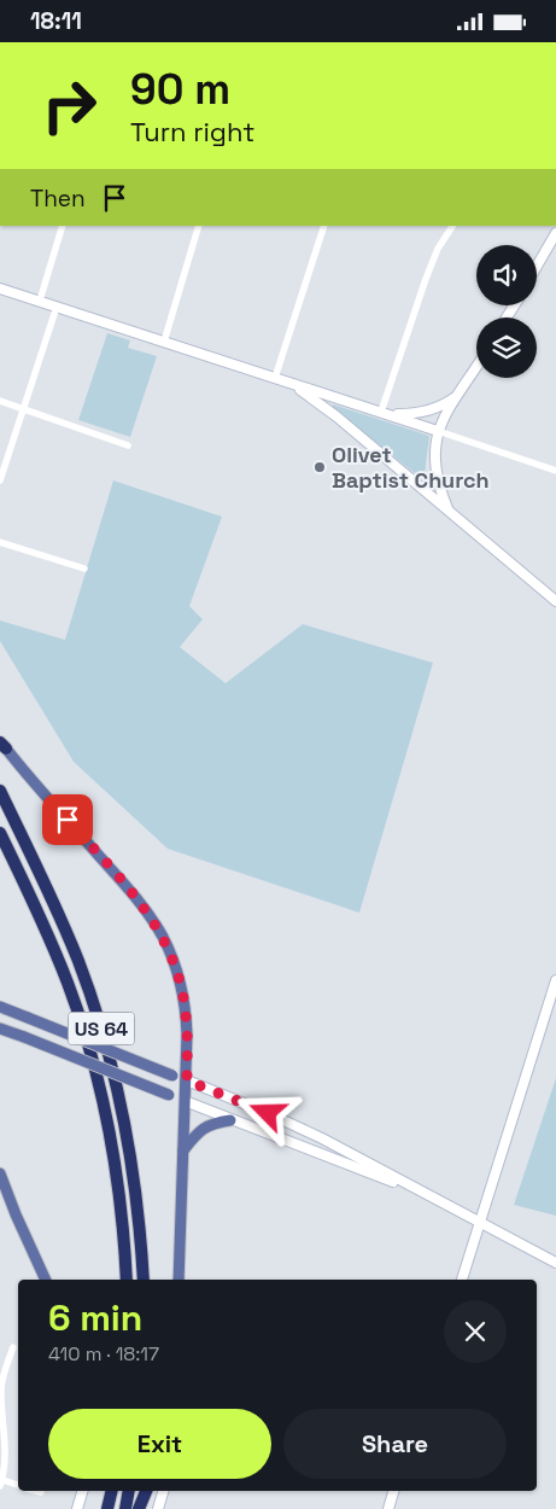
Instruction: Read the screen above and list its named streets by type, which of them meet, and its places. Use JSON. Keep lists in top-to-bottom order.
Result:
{
  "streets": {
    "highway": ["US 64"]
  },
  "places": ["Olivet Baptist Church"],
  "page": {
    "status": "18:11",
    "turn": ["90 m", "Turn right"],
    "then": "Then",
    "heading": ["6 min", "410 m · 18:17"],
    "buttons": ["Exit", "Share"]
  }
}
